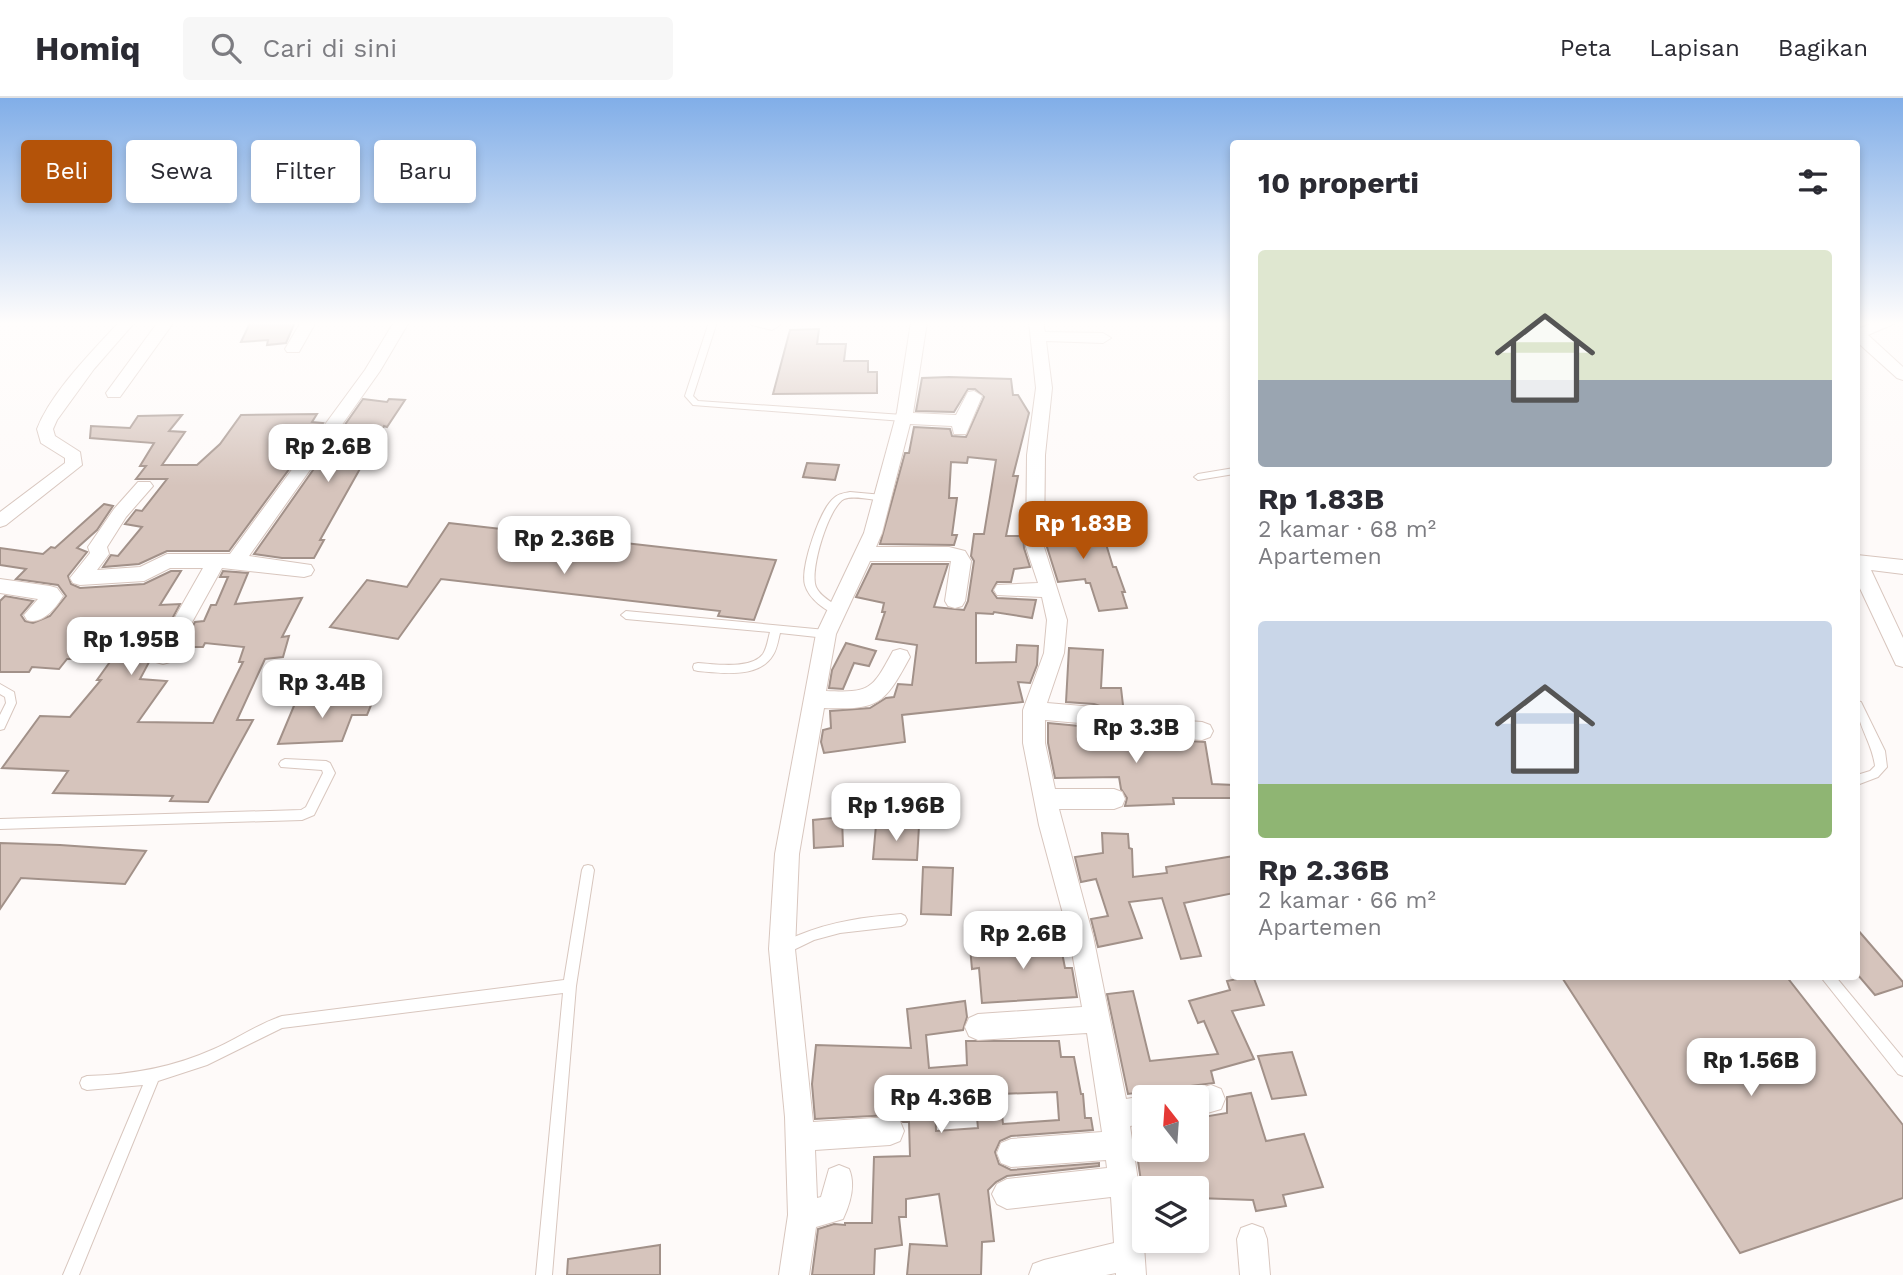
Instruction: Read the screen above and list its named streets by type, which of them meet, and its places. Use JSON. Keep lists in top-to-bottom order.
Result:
{
  "north": "top",
  "page": {
    "header": "Homiq",
    "search": "Cari di sini",
    "nav": ["Peta", "Lapisan", "Bagikan"],
    "chip": [
      "Beli",
      "Sewa",
      "Filter",
      "Baru"
    ],
    "heading": "10 properti",
    "list": [
      {
        "name": "Rp 1.83B",
        "note": "2 kamar · 68 m² · Apartemen"
      },
      {
        "name": "Rp 2.36B",
        "note": "2 kamar · 66 m² · Apartemen"
      }
    ],
    "price": [
      "Rp 2.6B",
      "Rp 1.83B",
      "Rp 2.36B",
      "Rp 1.95B",
      "Rp 3.4B",
      "Rp 3.3B",
      "Rp 1.96B",
      "Rp 2.6B",
      "Rp 1.56B",
      "Rp 4.36B"
    ]
  }
}
